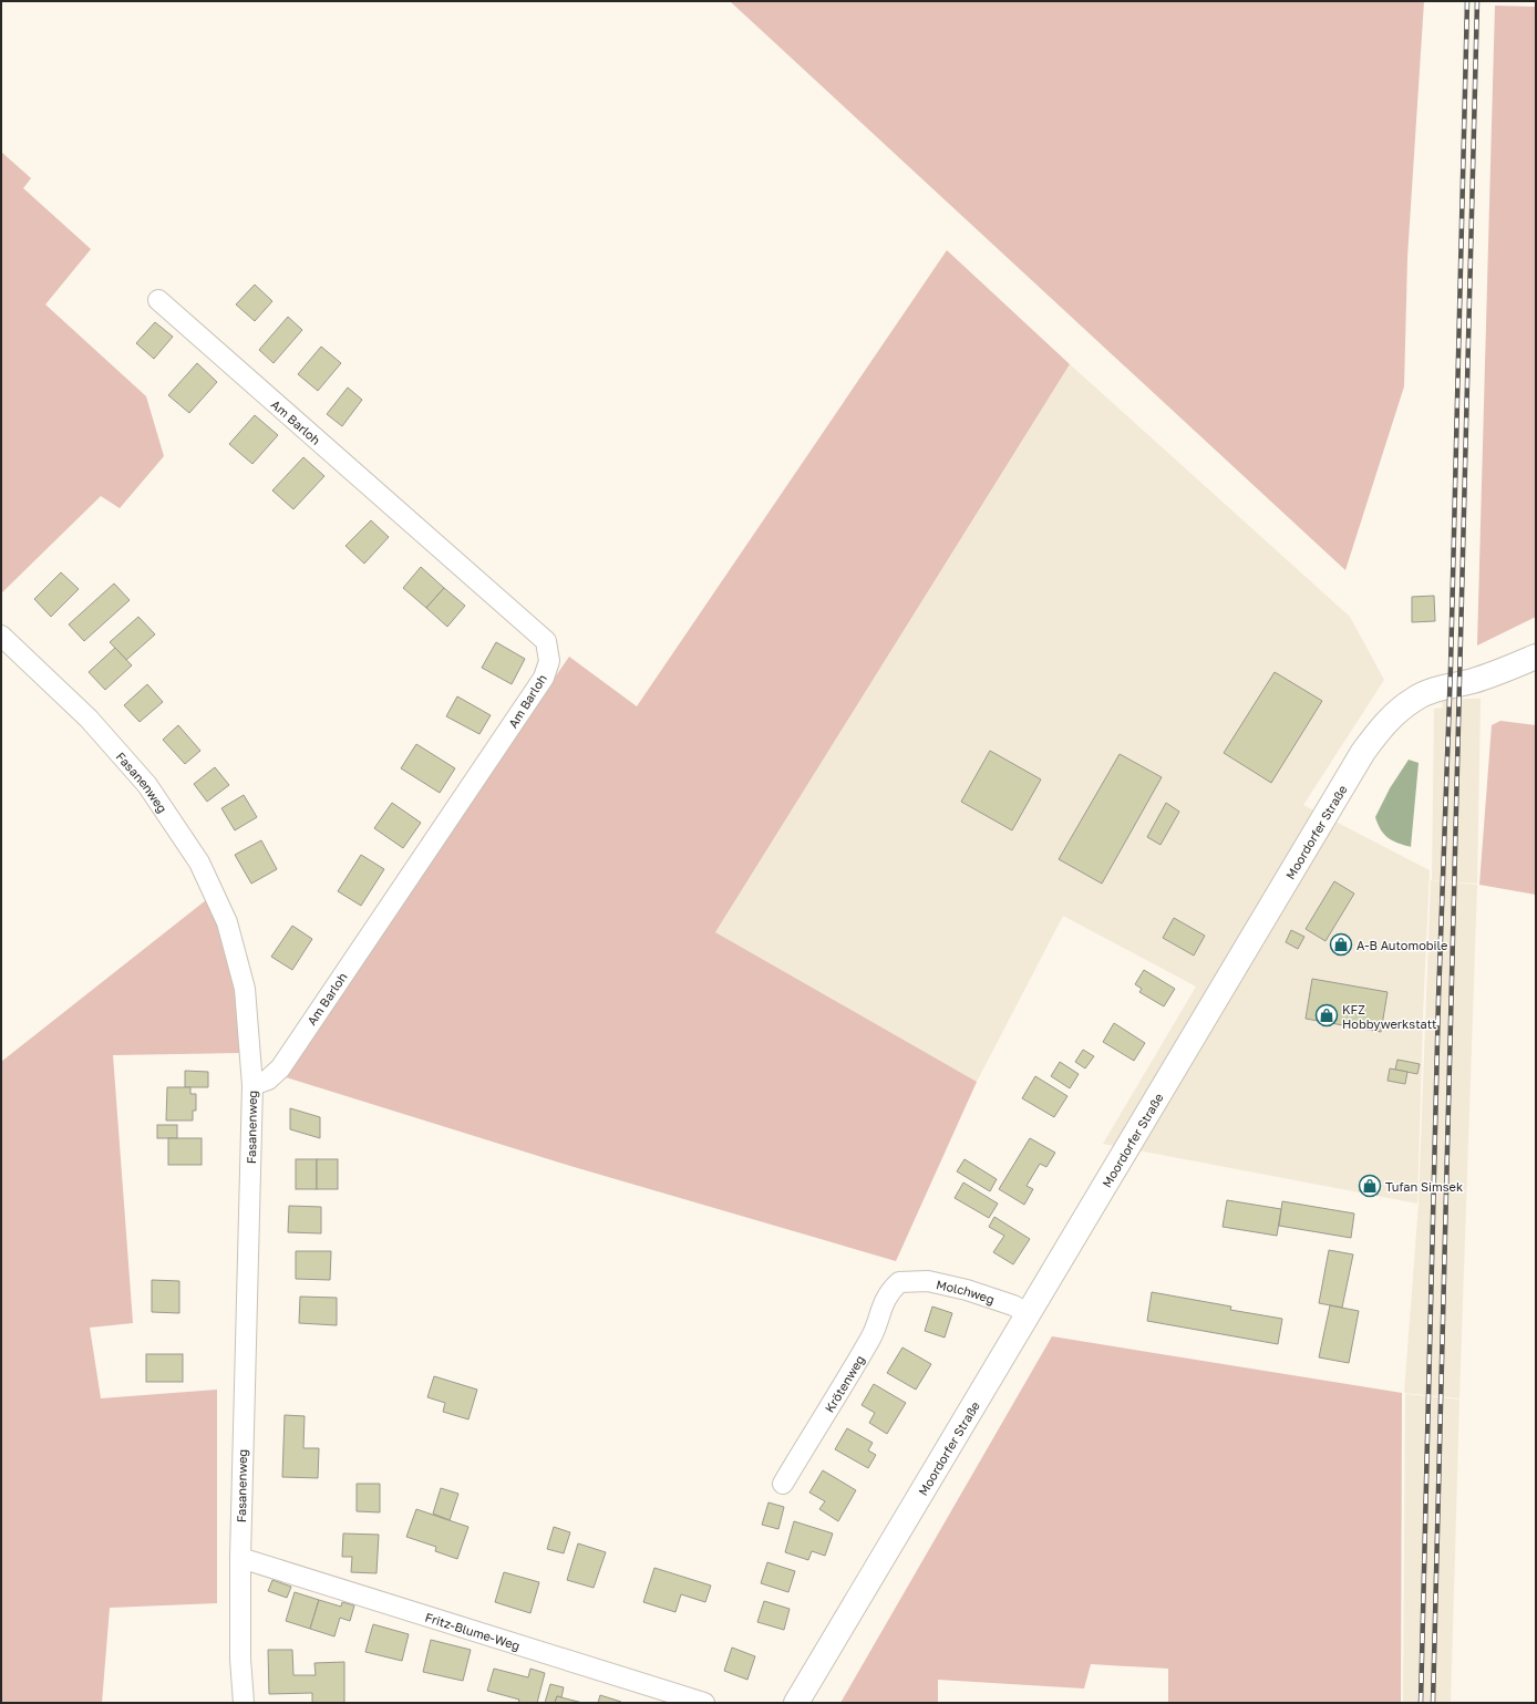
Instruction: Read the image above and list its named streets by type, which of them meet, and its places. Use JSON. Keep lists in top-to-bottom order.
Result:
{
  "streets": {
    "main road": ["Moordorfer Straße"],
    "street": [
      "Am Barloh",
      "Fasanenweg",
      "Molchweg",
      "Krötenweg",
      "Fritz-Blume-Weg"
    ]
  },
  "crossings": [
    ["Am Barloh", "Fasanenweg"],
    ["Fasanenweg", "Fritz-Blume-Weg"],
    ["Moordorfer Straße", "Molchweg"],
    ["Molchweg", "Krötenweg"]
  ],
  "places": {
    "shop": ["A-B Automobile", "KFZ Hobbywerkstatt", "Tufan Simsek"]
  }
}
